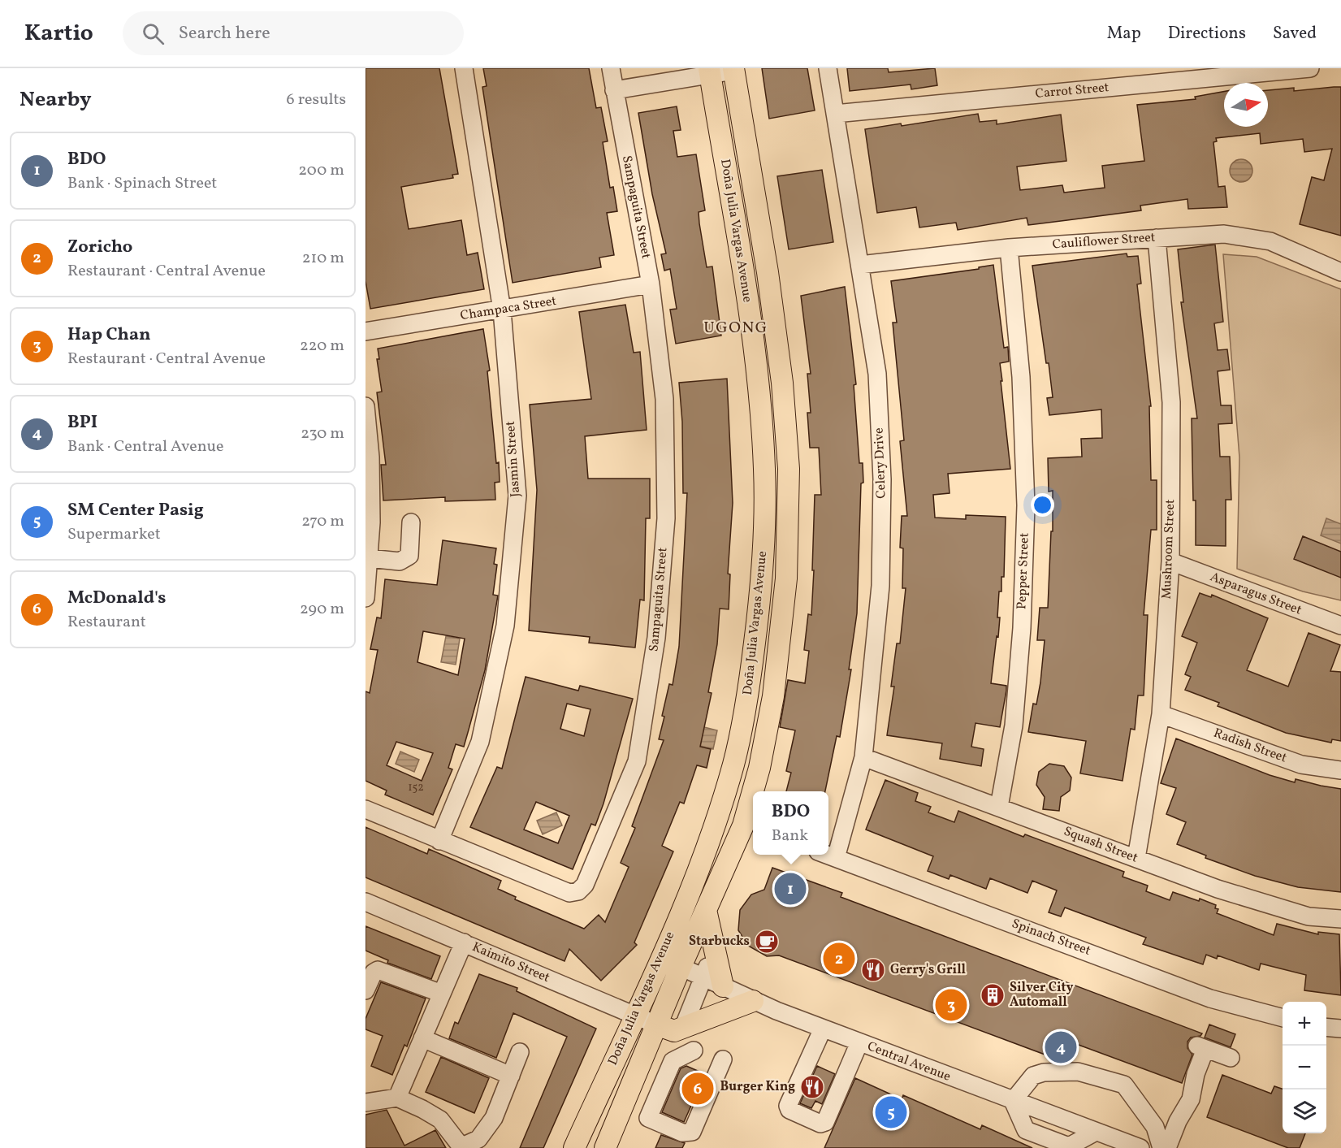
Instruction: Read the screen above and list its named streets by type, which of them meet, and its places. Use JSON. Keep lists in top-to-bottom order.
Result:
{
  "streets": {
    "main road": ["Doña Julia Vargas Avenue"],
    "street": [
      "Carrot Street",
      "Sampaguita Street",
      "Cauliflower Street",
      "Champaca Street",
      "Jasmin Street",
      "Celery Drive",
      "Mushroom Street",
      "Pepper Street",
      "Asparagus Street",
      "Radish Street",
      "Squash Street",
      "Spinach Street",
      "Kaimito Street",
      "Central Avenue"
    ]
  },
  "crossings": [
    ["Carrot Street", "Celery Drive"],
    ["Sampaguita Street", "Champaca Street"],
    ["Sampaguita Street", "Jasmin Street"],
    ["Doña Julia Vargas Avenue", "Kaimito Street"],
    ["Doña Julia Vargas Avenue", "Central Avenue"],
    ["Cauliflower Street", "Celery Drive"],
    ["Cauliflower Street", "Mushroom Street"],
    ["Cauliflower Street", "Pepper Street"],
    ["Champaca Street", "Jasmin Street"],
    ["Celery Drive", "Squash Street"],
    ["Celery Drive", "Spinach Street"],
    ["Mushroom Street", "Asparagus Street"],
    ["Mushroom Street", "Radish Street"],
    ["Mushroom Street", "Squash Street"],
    ["Pepper Street", "Squash Street"]
  ],
  "districts": ["UGONG"],
  "places": {
    "cafe": ["Starbucks"],
    "restaurant": ["Gerry's Grill", "Burger King"],
    "building": ["Silver City Automall"]
  },
  "house_numbers": ["152"],
  "north": "right",
  "page": {
    "header": "Kartio",
    "search": "Search here",
    "nav": ["Map", "Directions", "Saved"],
    "heading": ["Nearby", "6 results"],
    "list": [
      {
        "mark": "1",
        "name": "BDO",
        "note": "Bank · Spinach Street",
        "value": "200 m"
      },
      {
        "mark": "2",
        "name": "Zoricho",
        "note": "Restaurant · Central Avenue",
        "value": "210 m"
      },
      {
        "mark": "3",
        "name": "Hap Chan",
        "note": "Restaurant · Central Avenue",
        "value": "220 m"
      },
      {
        "mark": "4",
        "name": "BPI",
        "note": "Bank · Central Avenue",
        "value": "230 m"
      },
      {
        "mark": "5",
        "name": "SM Center Pasig",
        "note": "Supermarket",
        "value": "270 m"
      },
      {
        "mark": "6",
        "name": "McDonald's",
        "note": "Restaurant",
        "value": "290 m"
      }
    ],
    "popup": ["BDO", "Bank"],
    "pins": [
      "1",
      "2",
      "3",
      "4",
      "6",
      "5"
    ],
    "map_buttons": ["+", "−"]
  }
}
